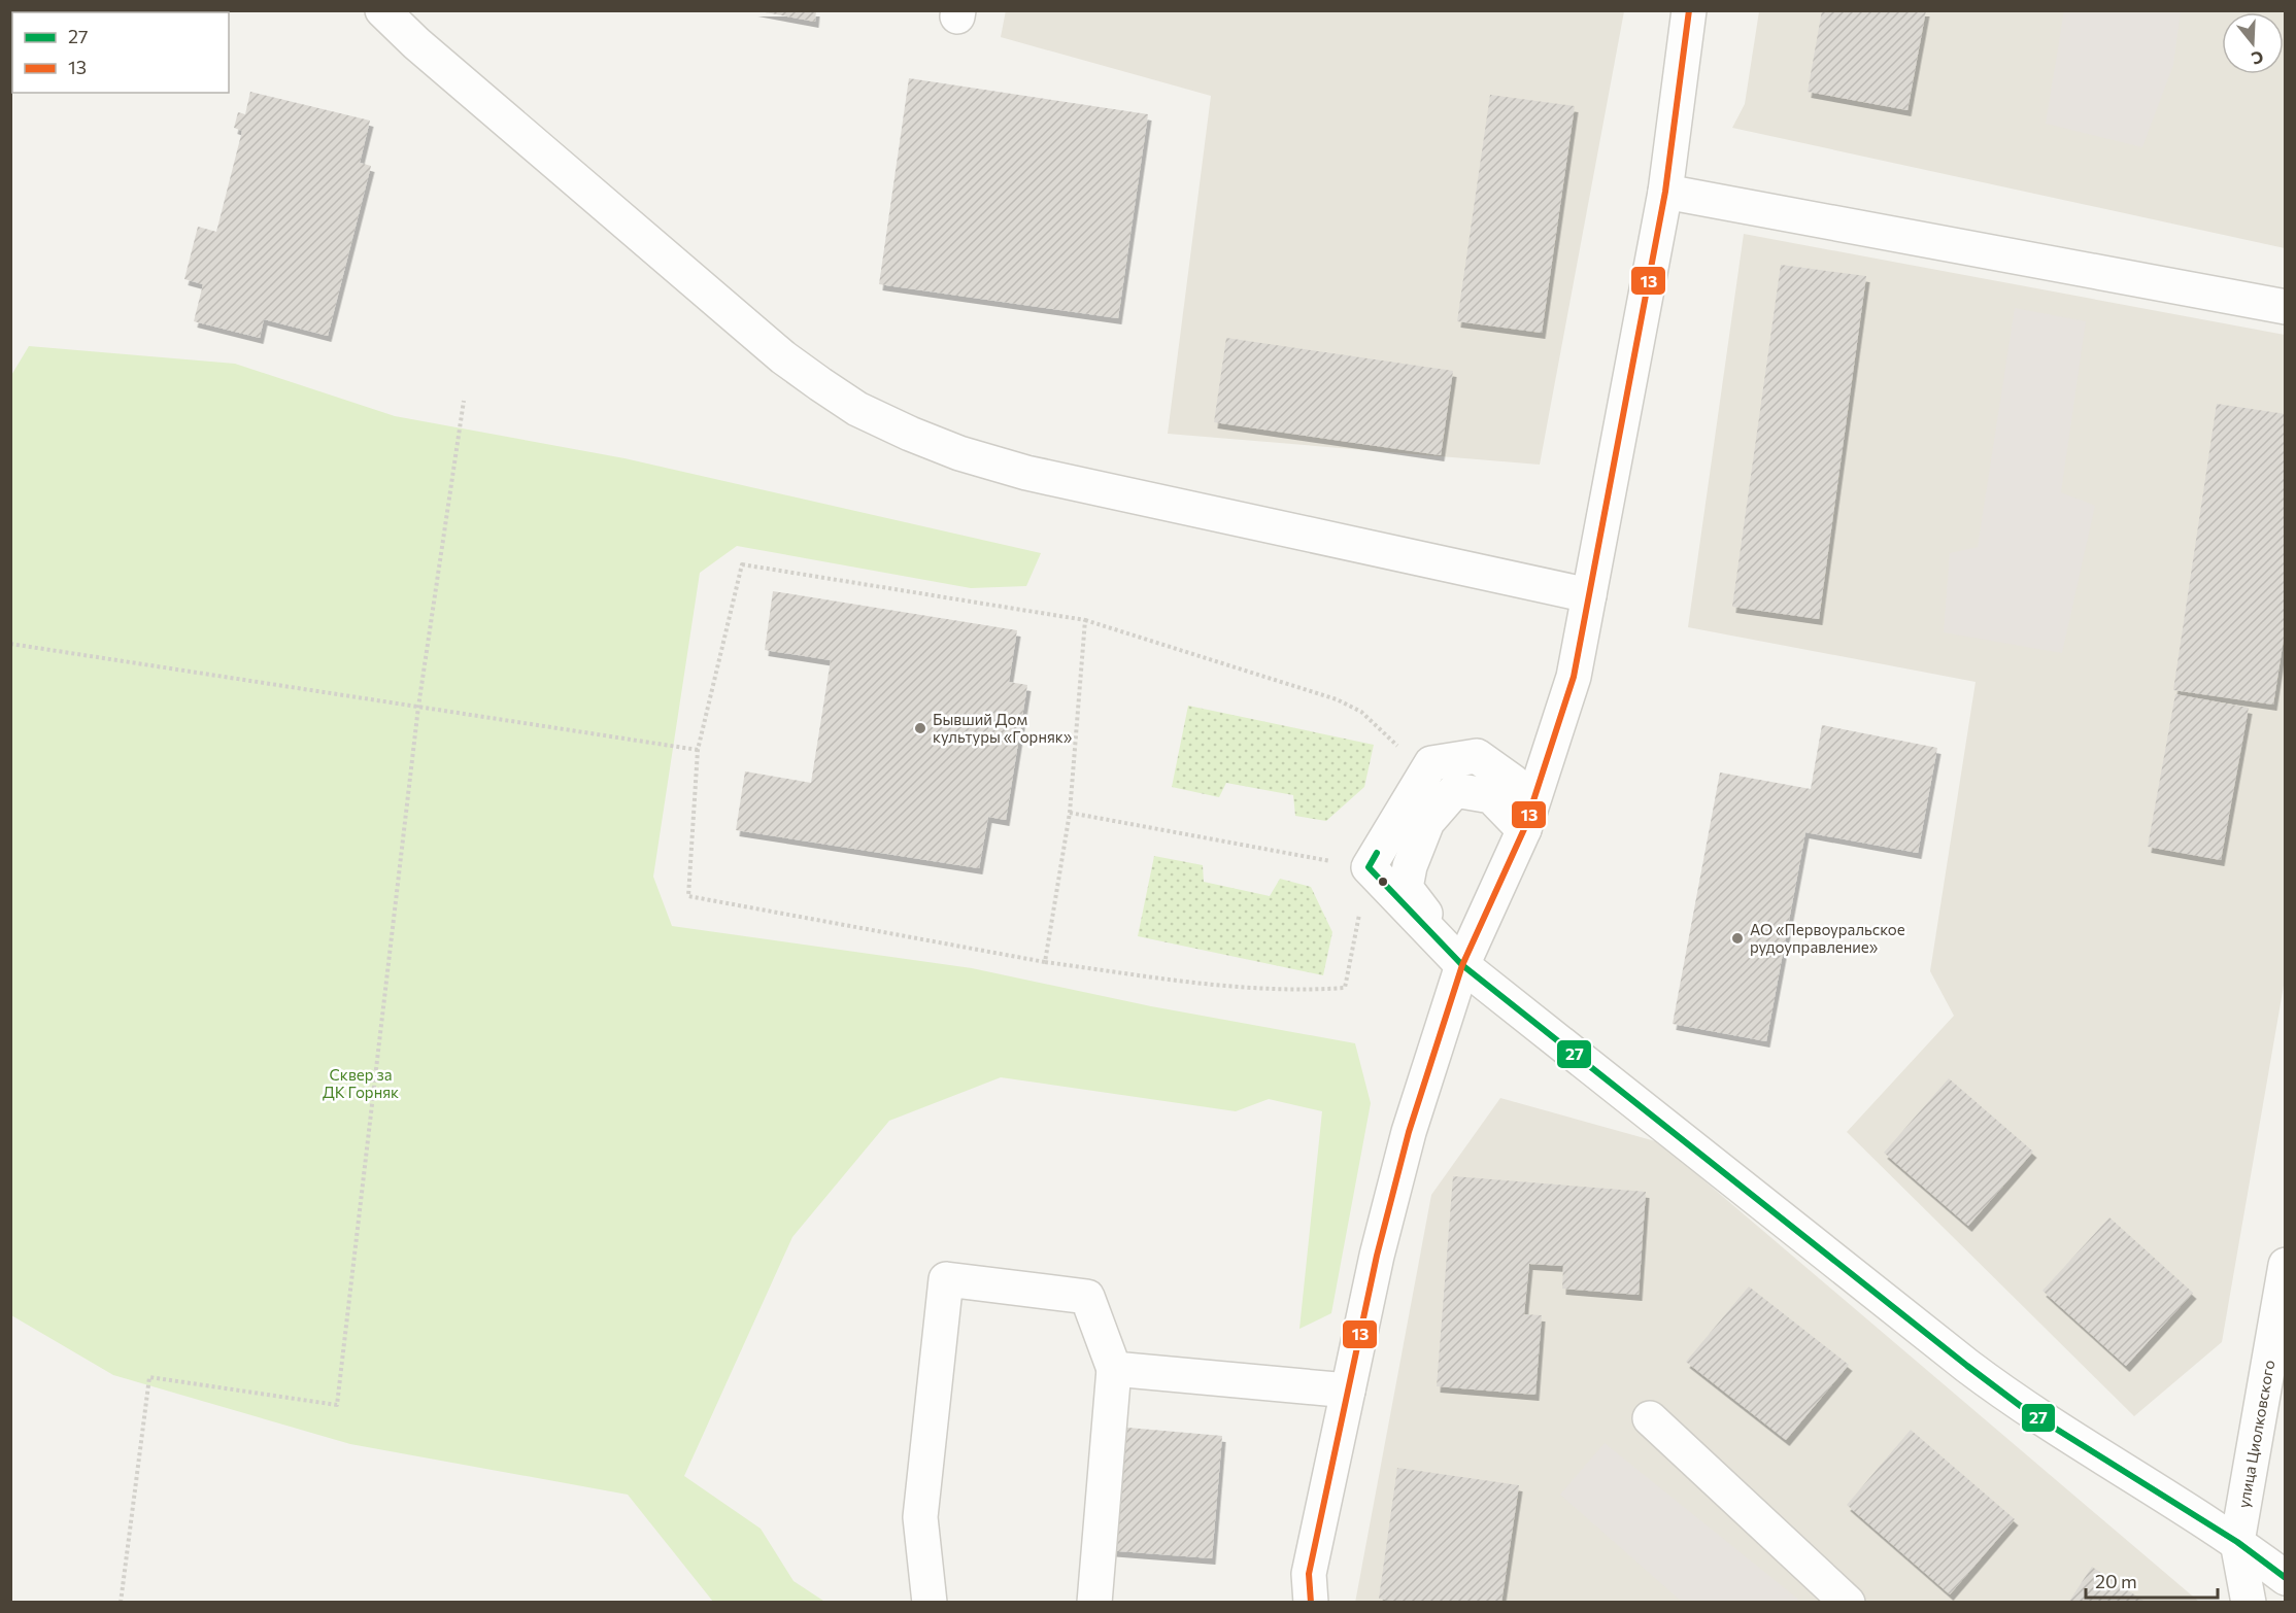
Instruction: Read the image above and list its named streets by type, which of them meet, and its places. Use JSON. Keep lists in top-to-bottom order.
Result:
{
  "streets": {
    "street": ["улица Циолковского"]
  },
  "parks": ["Сквер за ДК Горняк"],
  "places": ["Бывший Дом культуры «Горняк»", "АО «Первоуральское рудоуправление»"],
  "lines": ["transit line 13", "transit line 27"],
  "legend": ["27", "13"],
  "scale_bar": "20 m",
  "north": "bottom"
}
